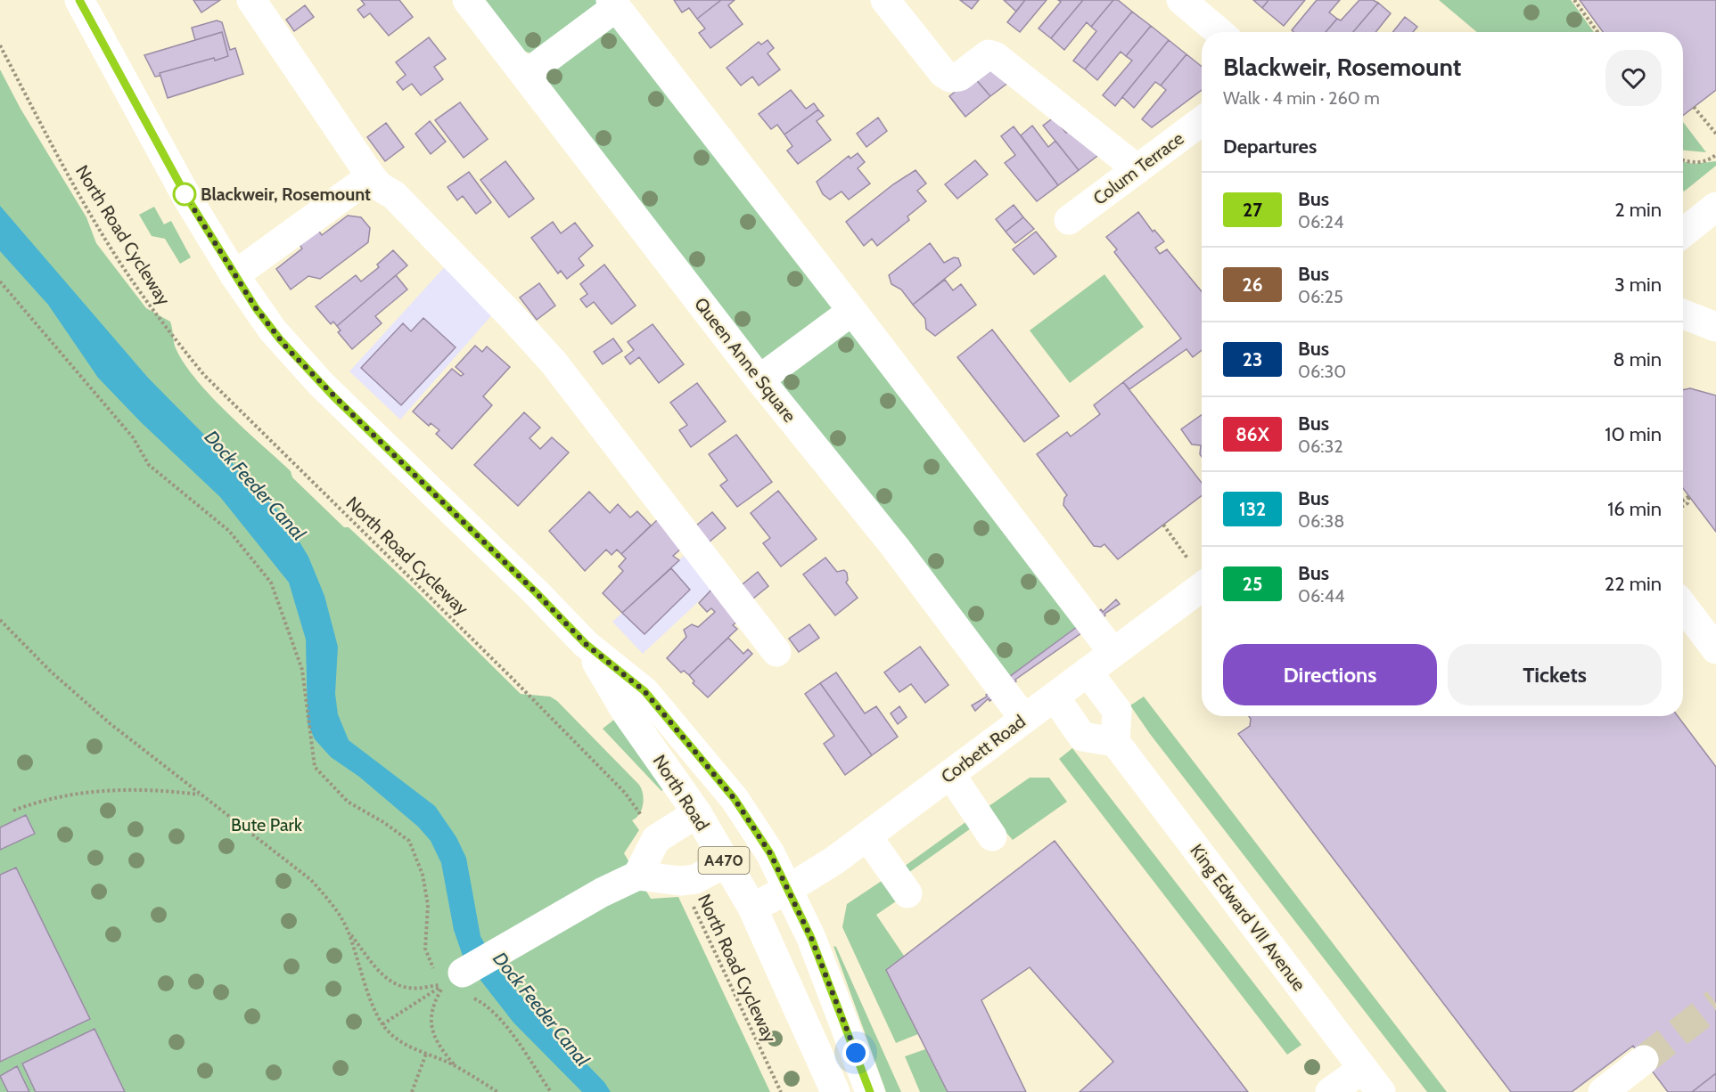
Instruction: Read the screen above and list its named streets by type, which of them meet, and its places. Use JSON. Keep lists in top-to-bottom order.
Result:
{
  "streets": {
    "street": [
      "Colum Terrace",
      "Queen Anne Square",
      "Corbett Road",
      "North Road",
      "A470",
      "King Edward VII Avenue"
    ],
    "path": ["North Road Cycleway"]
  },
  "crossings": [
    ["Queen Anne Square", "Corbett Road"],
    ["Corbett Road", "North Road"]
  ],
  "water": ["Dock Feeder Canal"],
  "parks": ["Bute Park"],
  "places": ["Blackweir, Rosemount"],
  "lines": ["bus line 27"],
  "page": {
    "heading": [
      ["Blackweir, Rosemount", "Walk · 4 min · 260 m"],
      "Departures"
    ],
    "list": [
      {
        "mark": "27",
        "name": "Bus",
        "note": "06:24",
        "value": "2 min"
      },
      {
        "mark": "26",
        "name": "Bus",
        "note": "06:25",
        "value": "3 min"
      },
      {
        "mark": "23",
        "name": "Bus",
        "note": "06:30",
        "value": "8 min"
      },
      {
        "mark": "86X",
        "name": "Bus",
        "note": "06:32",
        "value": "10 min"
      },
      {
        "mark": "132",
        "name": "Bus",
        "note": "06:38",
        "value": "16 min"
      },
      {
        "mark": "25",
        "name": "Bus",
        "note": "06:44",
        "value": "22 min"
      }
    ],
    "buttons": ["Directions", "Tickets"]
  }
}
